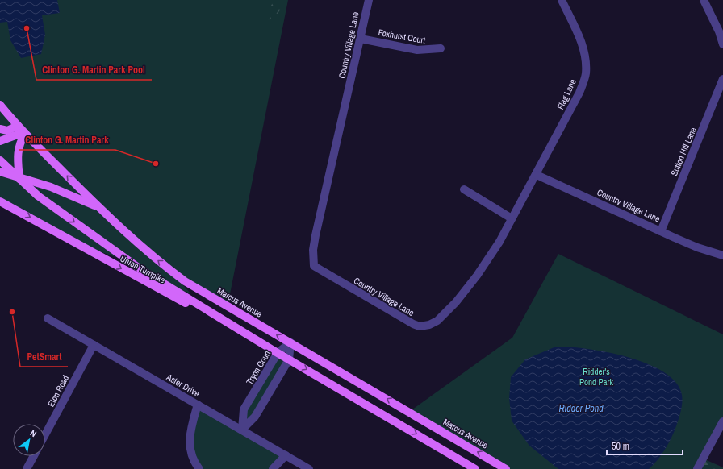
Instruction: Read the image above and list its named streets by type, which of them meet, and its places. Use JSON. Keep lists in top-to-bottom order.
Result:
{
  "streets": {
    "main road": ["Union Turnpike", "Marcus Avenue"],
    "street": [
      "Foxhurst Court",
      "Country Village Lane",
      "Flag Lane",
      "Sutton Hill Lane",
      "Tryon Court",
      "Aster Drive",
      "Eton Road"
    ]
  },
  "crossings": [
    ["Foxhurst Court", "Country Village Lane"],
    ["Country Village Lane", "Flag Lane"],
    ["Country Village Lane", "Sutton Hill Lane"],
    ["Union Turnpike", "Tryon Court"],
    ["Marcus Avenue", "Tryon Court"],
    ["Tryon Court", "Aster Drive"],
    ["Aster Drive", "Eton Road"]
  ],
  "water": ["Ridder Pond"],
  "parks": ["Ridder's Pond Park"],
  "places": ["Clinton G. Martin Park Pool", "Clinton G. Martin Park", "PetSmart"],
  "scale_bar": "50 m",
  "north": "top right"
}
